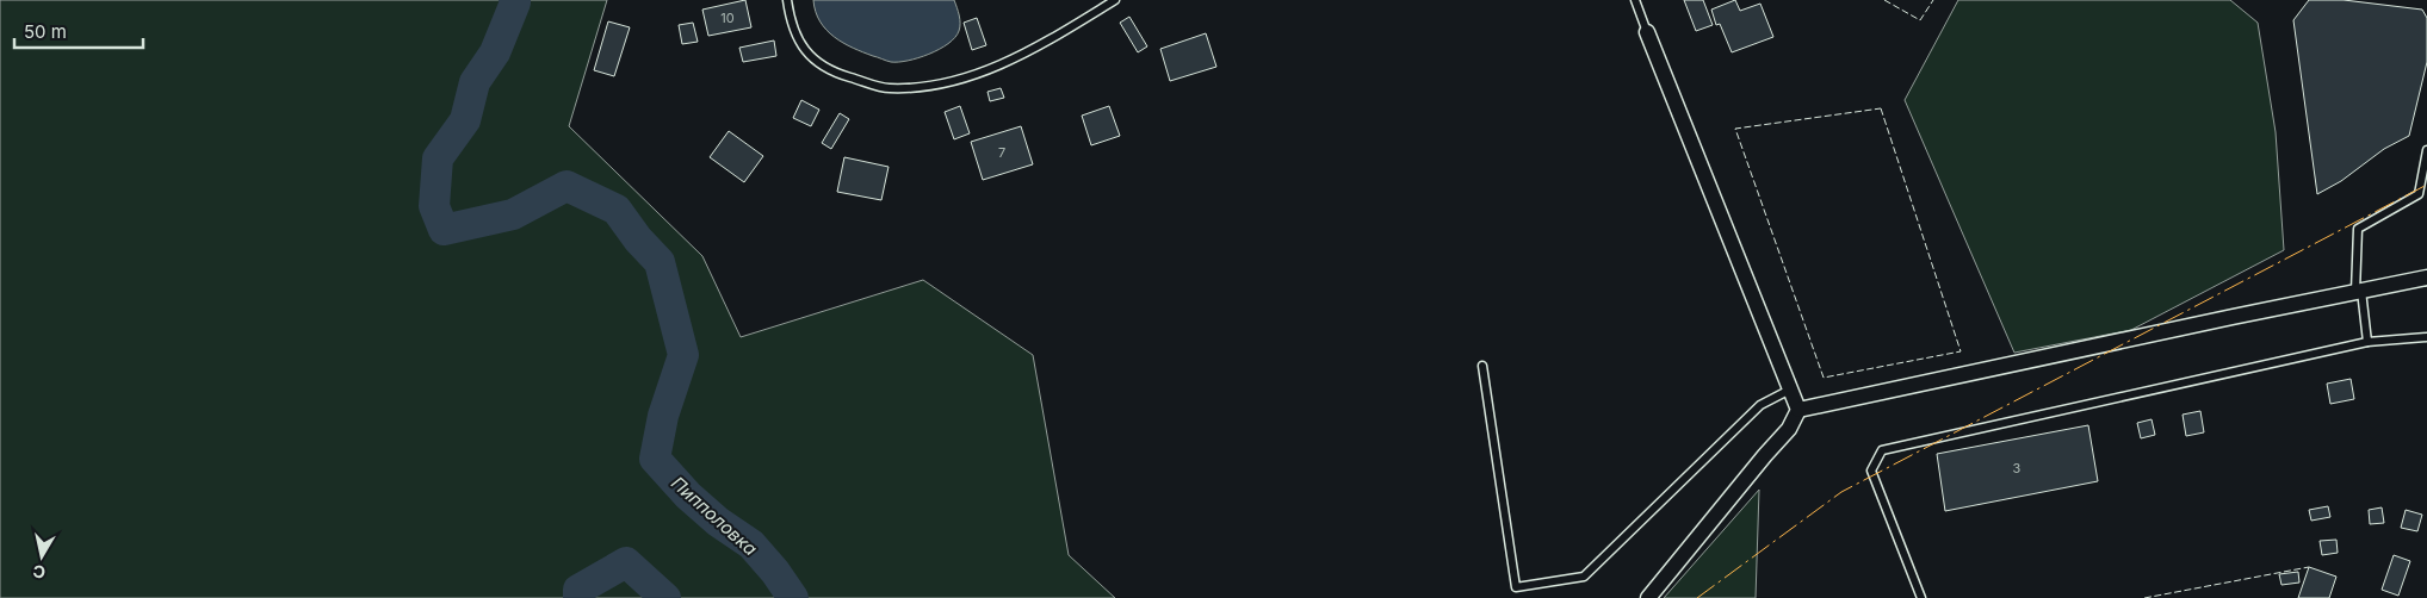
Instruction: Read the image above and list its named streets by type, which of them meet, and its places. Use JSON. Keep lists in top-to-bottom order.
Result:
{
  "water": ["Пипполовка"],
  "house_numbers": ["10", "7", "3"],
  "scale_bar": "50 m",
  "north": "bottom"
}
